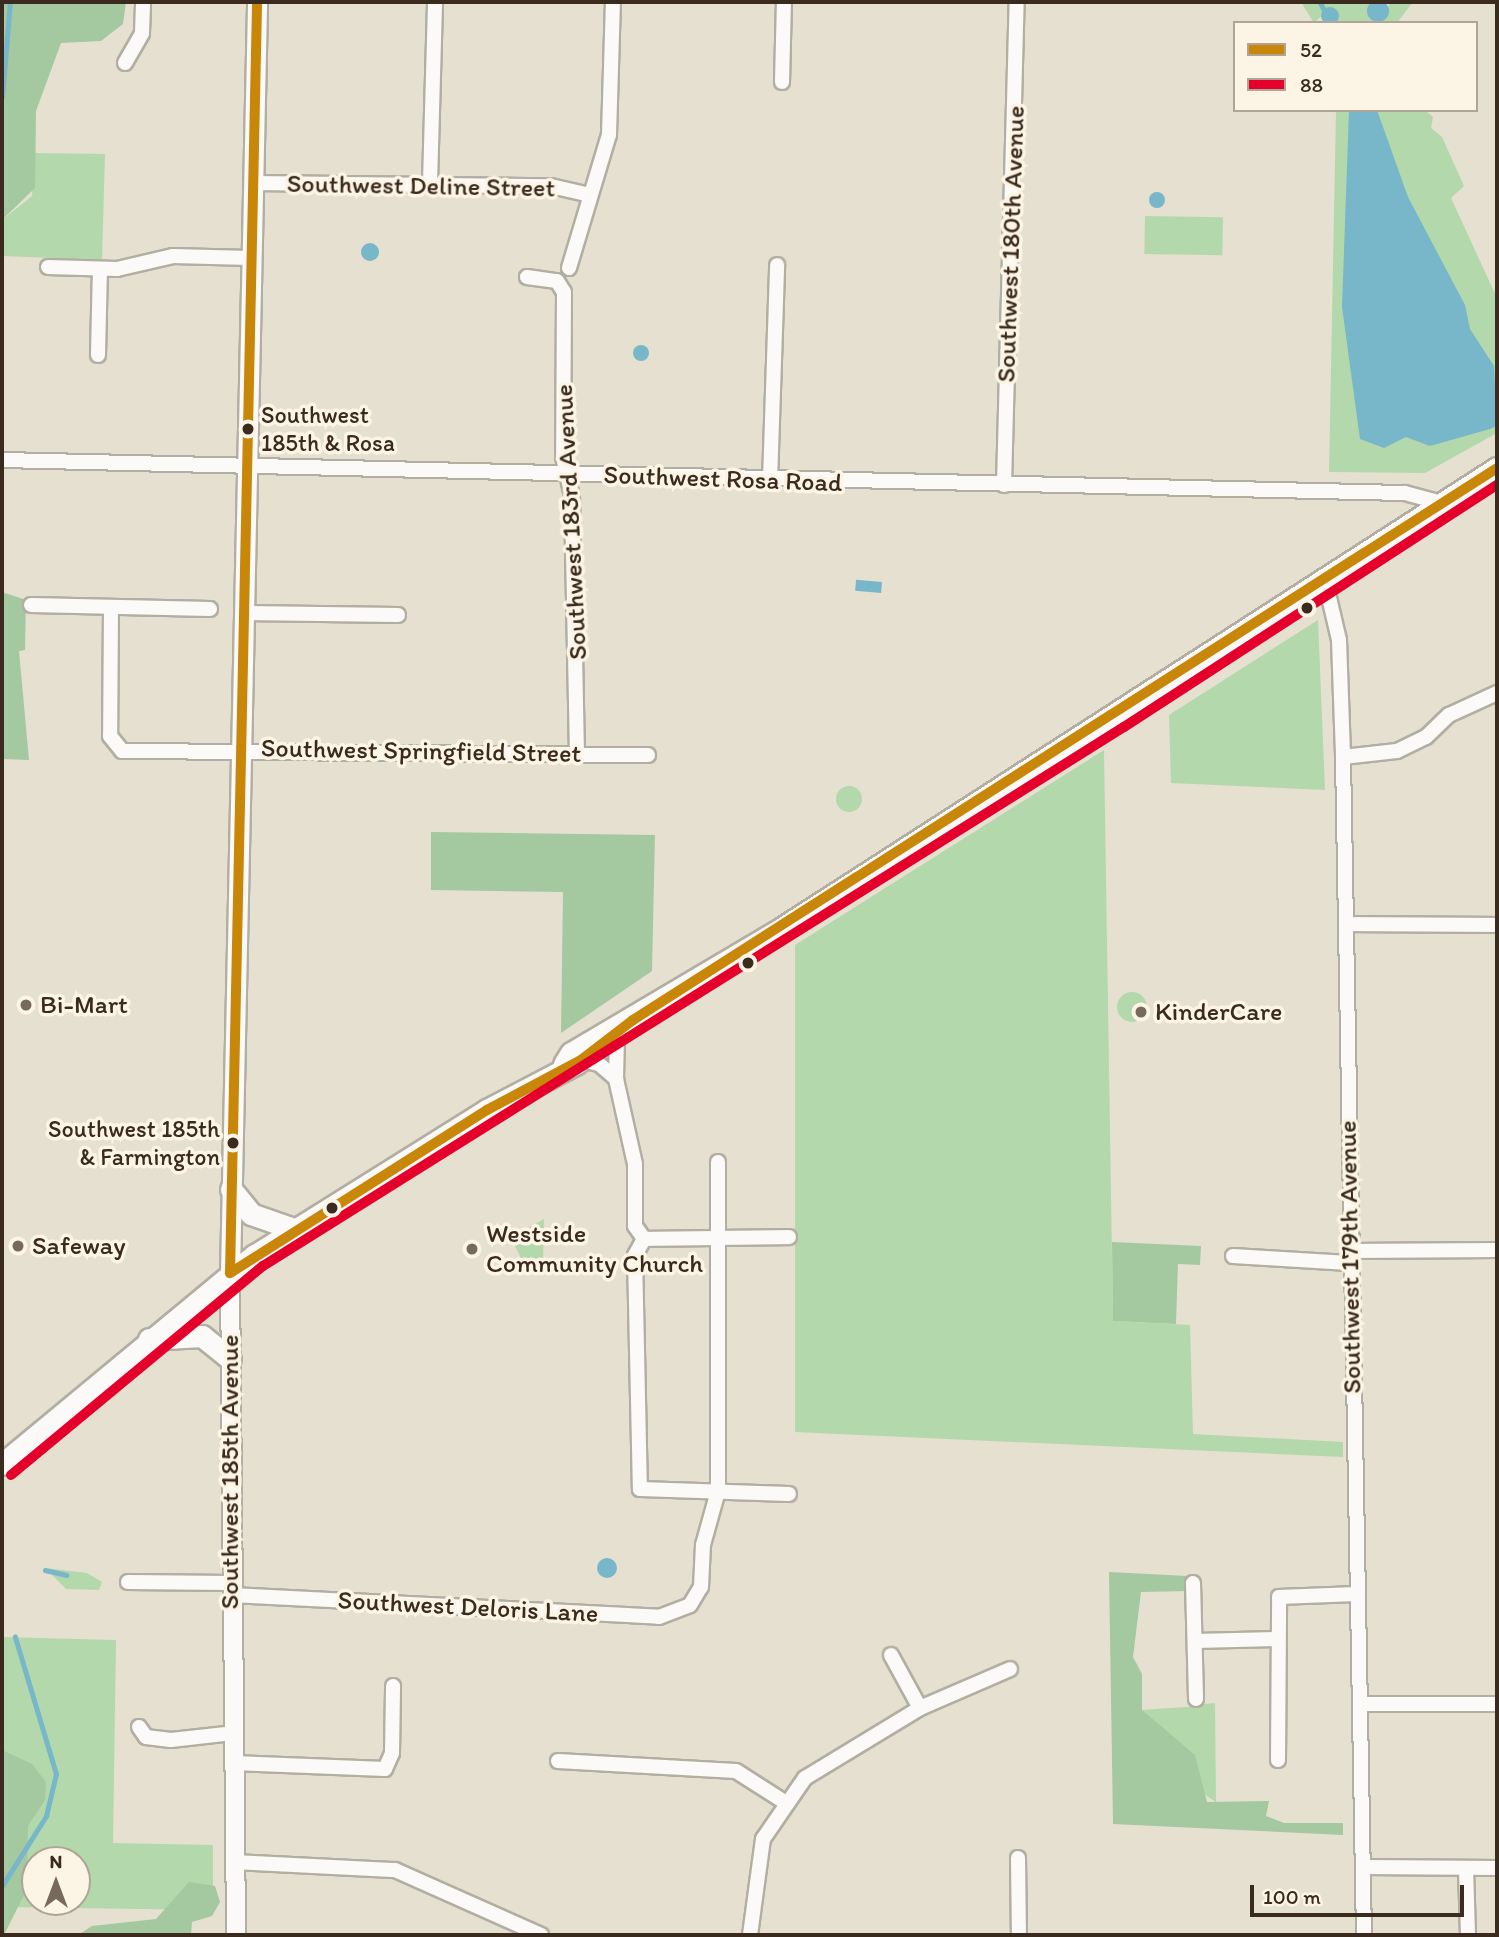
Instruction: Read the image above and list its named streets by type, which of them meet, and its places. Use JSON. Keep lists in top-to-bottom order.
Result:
{
  "streets": {
    "main road": ["Southwest 185th Avenue"],
    "street": [
      "Southwest Deline Street",
      "Southwest 180th Avenue",
      "Southwest Rosa Road",
      "Southwest 183rd Avenue",
      "Southwest Springfield Street",
      "Southwest 179th Avenue",
      "Southwest Deloris Lane"
    ]
  },
  "crossings": [
    ["Southwest Deline Street", "Southwest 185th Avenue"],
    ["Southwest 180th Avenue", "Southwest Rosa Road"],
    ["Southwest Rosa Road", "Southwest 183rd Avenue"],
    ["Southwest Rosa Road", "Southwest 185th Avenue"],
    ["Southwest 183rd Avenue", "Southwest Springfield Street"],
    ["Southwest Springfield Street", "Southwest 185th Avenue"],
    ["Southwest 185th Avenue", "Southwest Deloris Lane"]
  ],
  "places": [
    "Southwest 185th & Rosa",
    "Bi-Mart",
    "KinderCare",
    "Southwest 185th & Farmington",
    "Safeway",
    "Westside Community Church"
  ],
  "lines": ["transit line 52", "transit line 88"],
  "legend": ["52", "88"],
  "scale_bar": "100 m",
  "north": "top"
}
